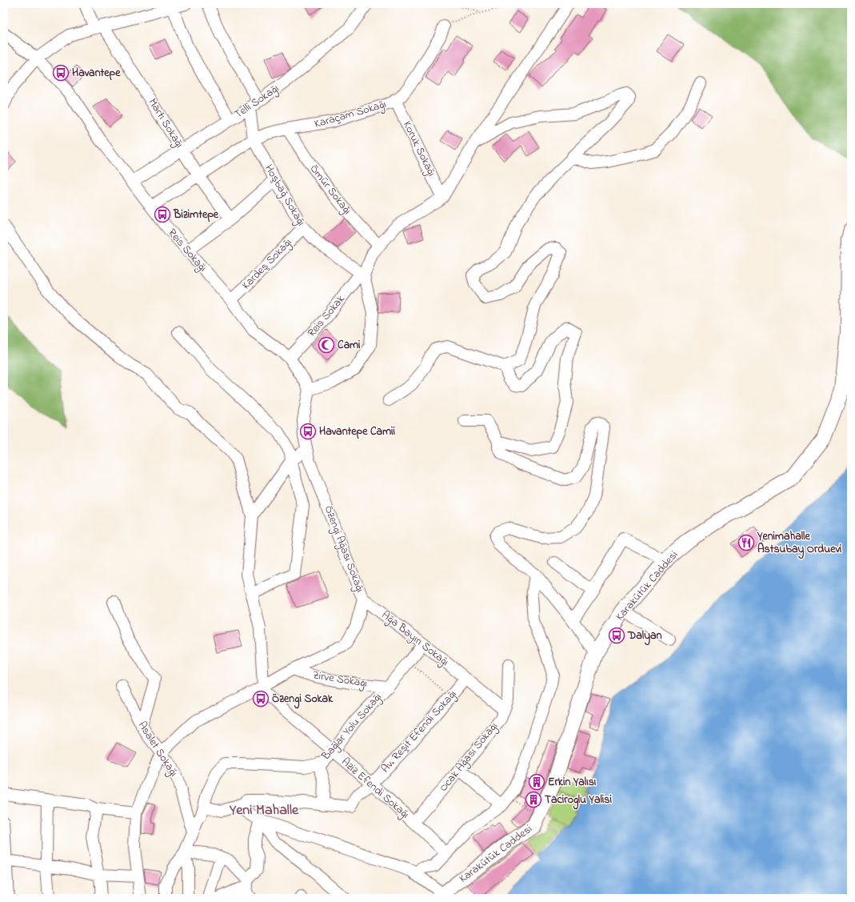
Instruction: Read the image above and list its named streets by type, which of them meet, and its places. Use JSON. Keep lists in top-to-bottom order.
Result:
{
  "streets": {
    "main road": ["Karakütük Caddesi"],
    "street": [
      "Telli Sokağı",
      "Karaçam Sokağı",
      "Martı Sokağı",
      "Koruk Sokağı",
      "Ömür Sokağı",
      "Hoşbağ Sokağı",
      "Reis Sokağı",
      "Kardeş Sokağı",
      "Reis Sokak",
      "Özengi Ağası Sokağı",
      "Ağa Bayırı Sokağı",
      "Zirve Sokağı",
      "Bağlar Yolu Sokağı",
      "Av. Reşit Efendi Sokağı",
      "Asalet Sokağı",
      "Ocak Ağası Sokağı",
      "Aziz Efendi Sokağı"
    ]
  },
  "crossings": [
    ["Telli Sokağı", "Martı Sokağı"],
    ["Telli Sokağı", "Hoşbağ Sokağı"],
    ["Telli Sokağı", "Reis Sokağı"],
    ["Karaçam Sokağı", "Martı Sokağı"],
    ["Karaçam Sokağı", "Koruk Sokağı"],
    ["Karaçam Sokağı", "Ömür Sokağı"],
    ["Karaçam Sokağı", "Hoşbağ Sokağı"],
    ["Karaçam Sokağı", "Reis Sokağı"],
    ["Koruk Sokağı", "Reis Sokak"],
    ["Ömür Sokağı", "Reis Sokak"],
    ["Hoşbağ Sokağı", "Kardeş Sokağı"],
    ["Hoşbağ Sokağı", "Reis Sokak"],
    ["Reis Sokağı", "Kardeş Sokağı"],
    ["Reis Sokağı", "Reis Sokak"],
    ["Reis Sokağı", "Özengi Ağası Sokağı"],
    ["Özengi Ağası Sokağı", "Ağa Bayırı Sokağı"],
    ["Özengi Ağası Sokağı", "Zirve Sokağı"],
    ["Özengi Ağası Sokağı", "Asalet Sokağı"],
    ["Özengi Ağası Sokağı", "Aziz Efendi Sokağı"],
    ["Ağa Bayırı Sokağı", "Bağlar Yolu Sokağı"],
    ["Ağa Bayırı Sokağı", "Av. Reşit Efendi Sokağı"],
    ["Ağa Bayırı Sokağı", "Ocak Ağası Sokağı"],
    ["Zirve Sokağı", "Bağlar Yolu Sokağı"],
    ["Bağlar Yolu Sokağı", "Asalet Sokağı"],
    ["Bağlar Yolu Sokağı", "Aziz Efendi Sokağı"],
    ["Av. Reşit Efendi Sokağı", "Aziz Efendi Sokağı"],
    ["Ocak Ağası Sokağı", "Aziz Efendi Sokağı"]
  ],
  "districts": ["Yeni Mahalle"],
  "places": {
    "bus stop": [
      "Havantepe",
      "Bizimtepe",
      "Havantepe Camii",
      "Dalyan",
      "Özengi Sokak"
    ],
    "mosque": ["Cami"],
    "restaurant": ["Yenimahalle Astsubay Orduevi"],
    "building": ["Erkin Yalısı", "Taciroglu Yalisi"]
  }
}
